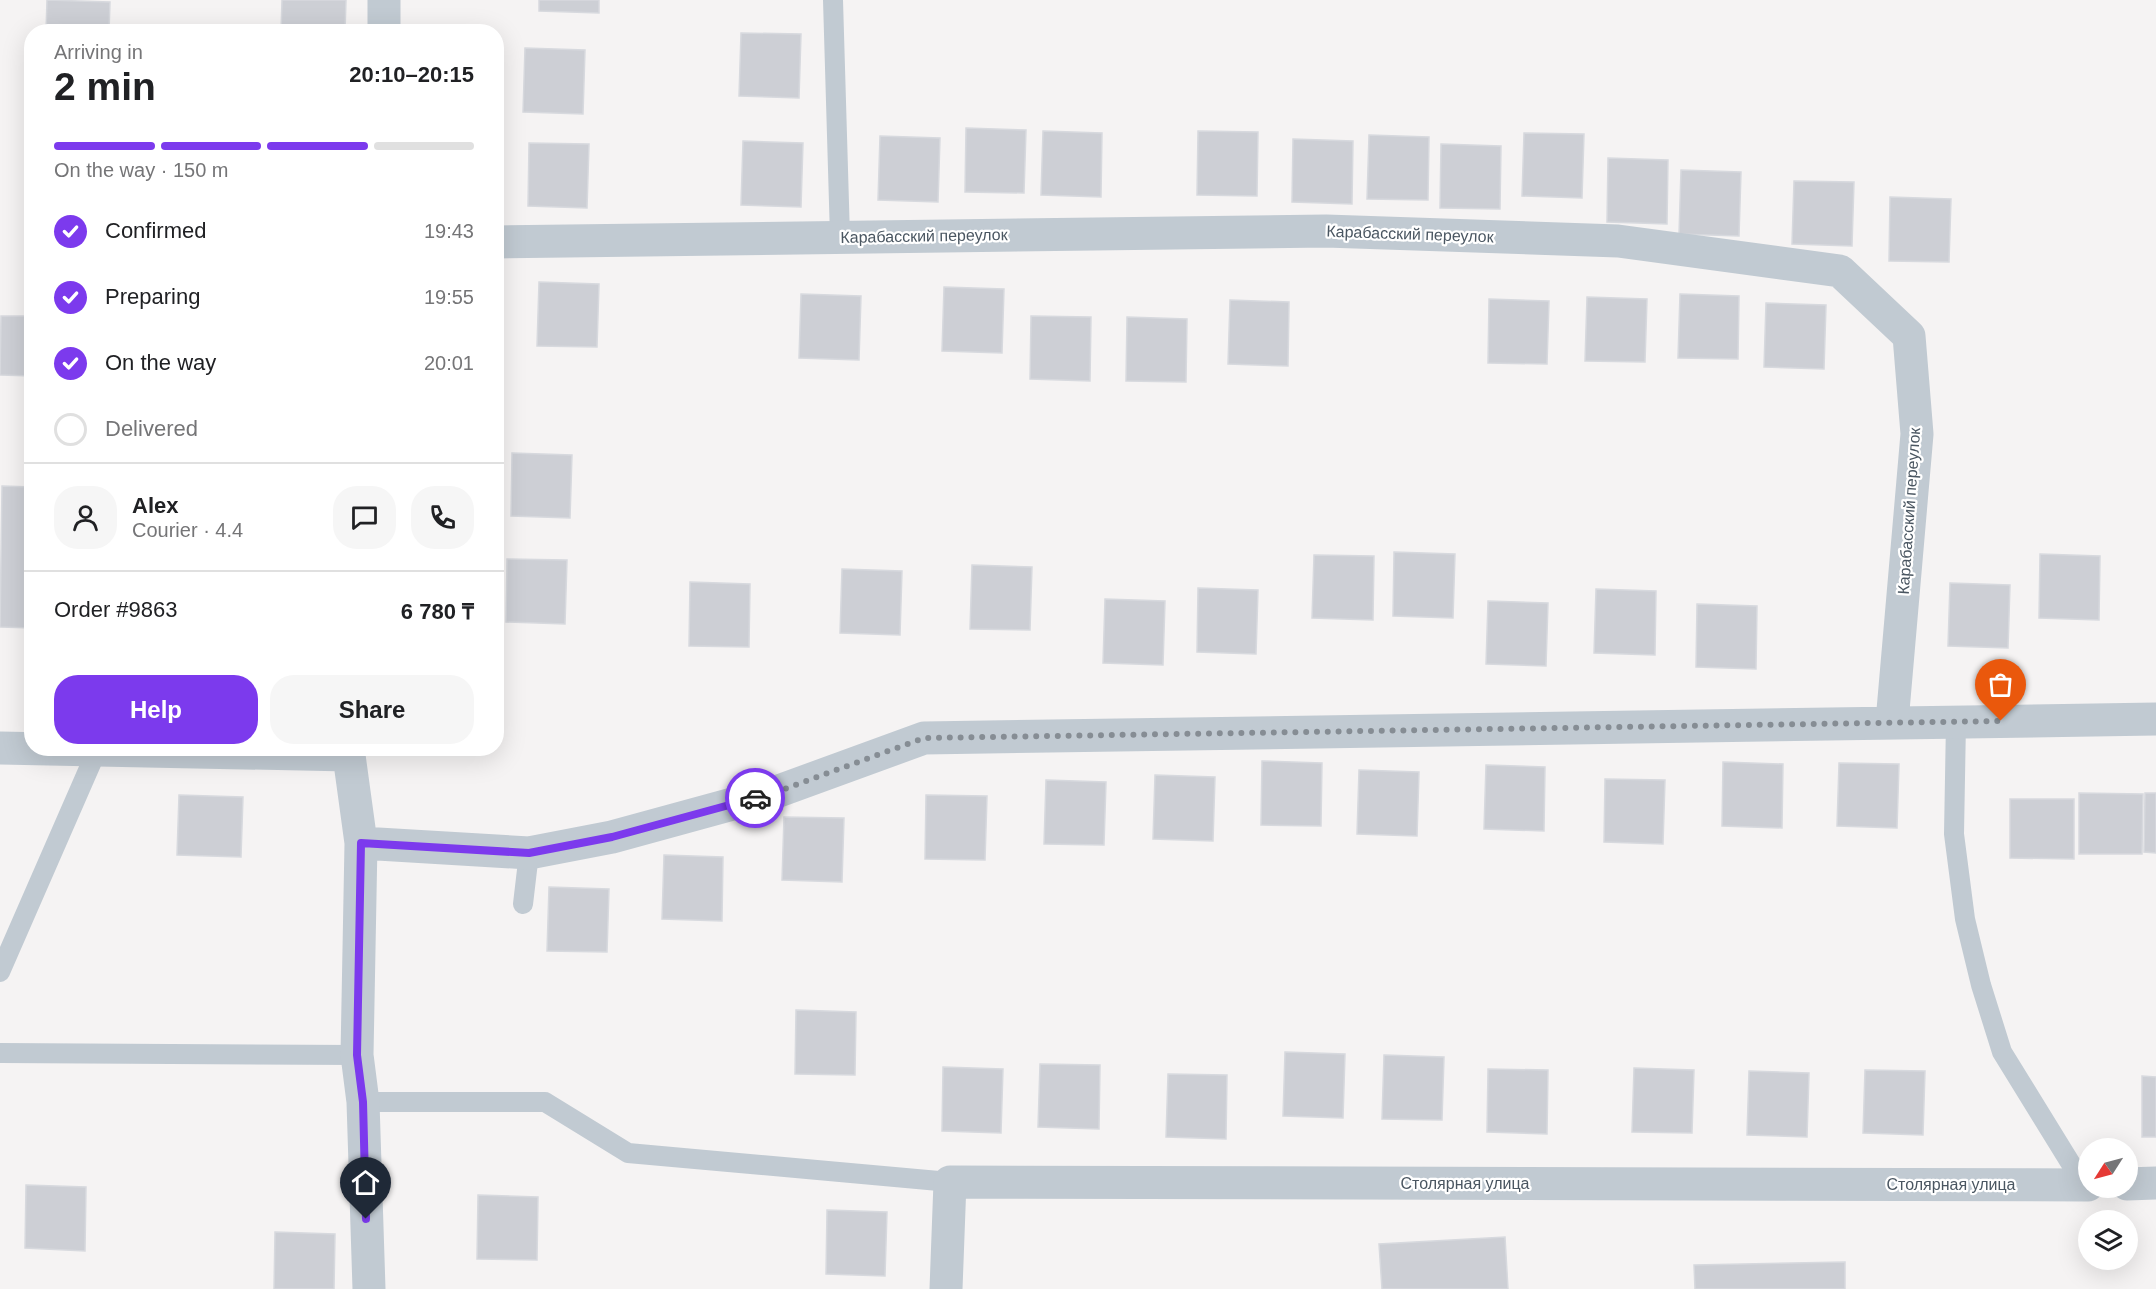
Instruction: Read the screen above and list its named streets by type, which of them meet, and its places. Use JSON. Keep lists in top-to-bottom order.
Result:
{
  "streets": {
    "street": ["Карабасский переулок", "Столярная улица"]
  },
  "north": "bottom left",
  "page": {
    "heading": ["2 min", "Arriving in", "20:10–20:15"],
    "panel": [
      "Alex",
      "Courier · 4.4",
      "Order #9863",
      "6 780 ₸"
    ],
    "bar": "On the way · 150 m",
    "list": [
      ["Confirmed", "19:43"],
      ["Preparing", "19:55"],
      ["On the way", "20:01"],
      "Delivered"
    ],
    "buttons": ["Help", "Share"]
  }
}
